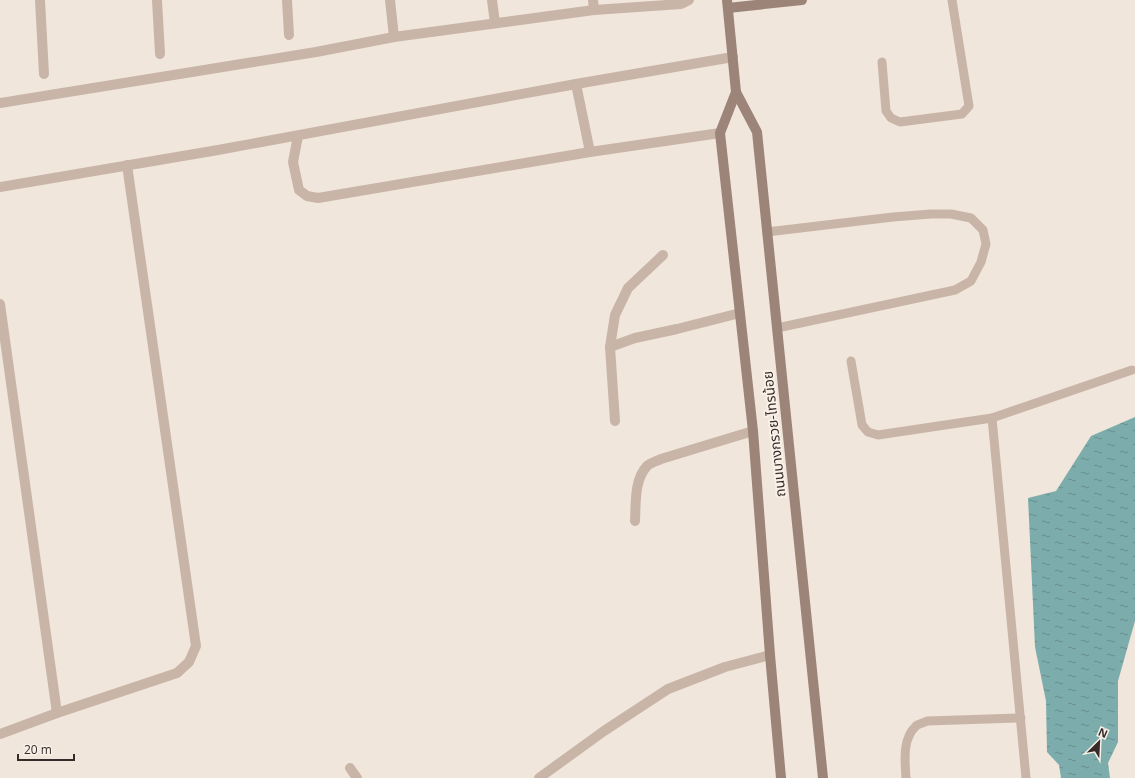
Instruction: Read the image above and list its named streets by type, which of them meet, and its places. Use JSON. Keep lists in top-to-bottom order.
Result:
{
  "streets": {
    "main road": ["ถนนบางกรวย-ไทรน้อย"]
  },
  "scale_bar": "20 m",
  "north": "top right"
}
